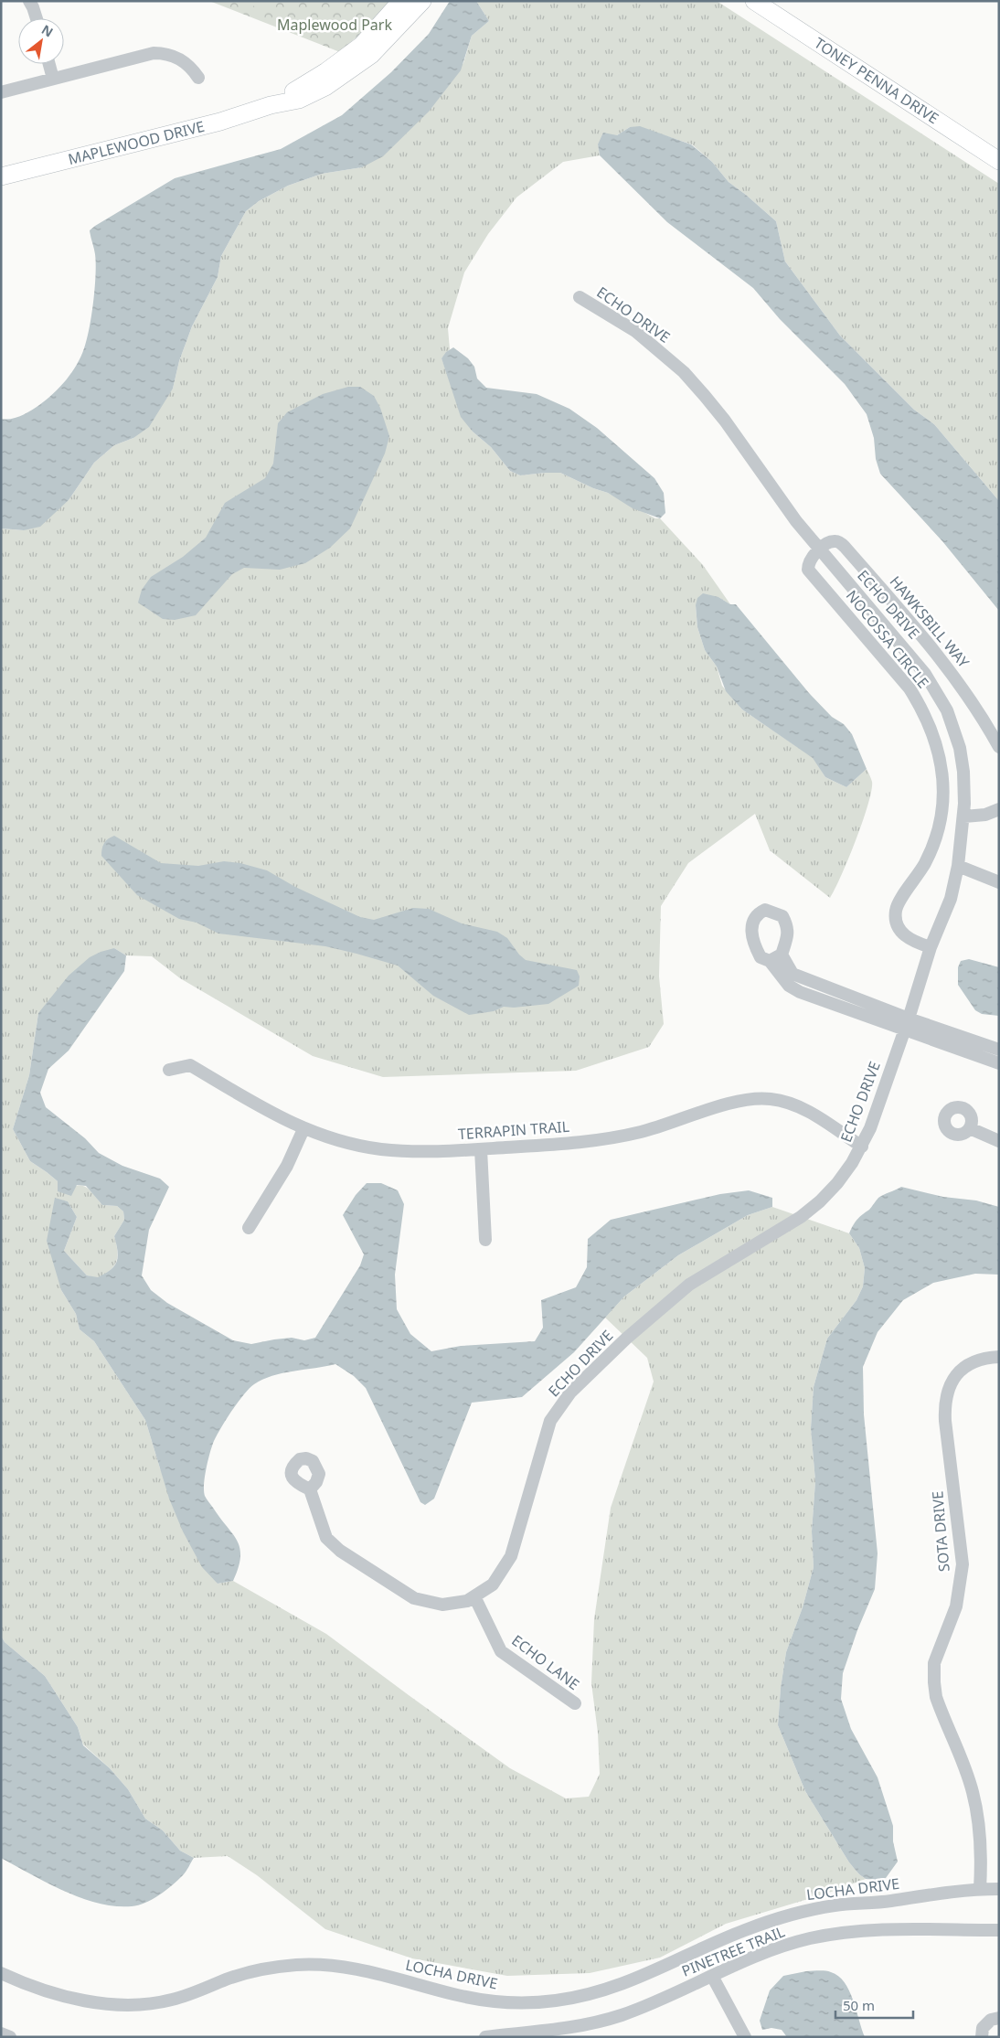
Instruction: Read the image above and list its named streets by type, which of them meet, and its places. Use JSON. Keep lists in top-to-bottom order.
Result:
{
  "streets": {
    "street": [
      "TONEY PENNA DRIVE",
      "MAPLEWOOD DRIVE",
      "ECHO DRIVE",
      "HAWKSBILL WAY",
      "NOCOSSA CIRCLE",
      "TERRAPIN TRAIL",
      "SOTA DRIVE",
      "ECHO LANE",
      "LOCHA DRIVE",
      "PINETREE TRAIL"
    ]
  },
  "crossings": [
    ["ECHO DRIVE", "HAWKSBILL WAY"],
    ["ECHO DRIVE", "NOCOSSA CIRCLE"],
    ["ECHO DRIVE", "TERRAPIN TRAIL"],
    ["ECHO DRIVE", "ECHO LANE"],
    ["HAWKSBILL WAY", "NOCOSSA CIRCLE"],
    ["SOTA DRIVE", "LOCHA DRIVE"]
  ],
  "parks": ["Maplewood Park"],
  "scale_bar": "50 m",
  "north": "top right"
}
